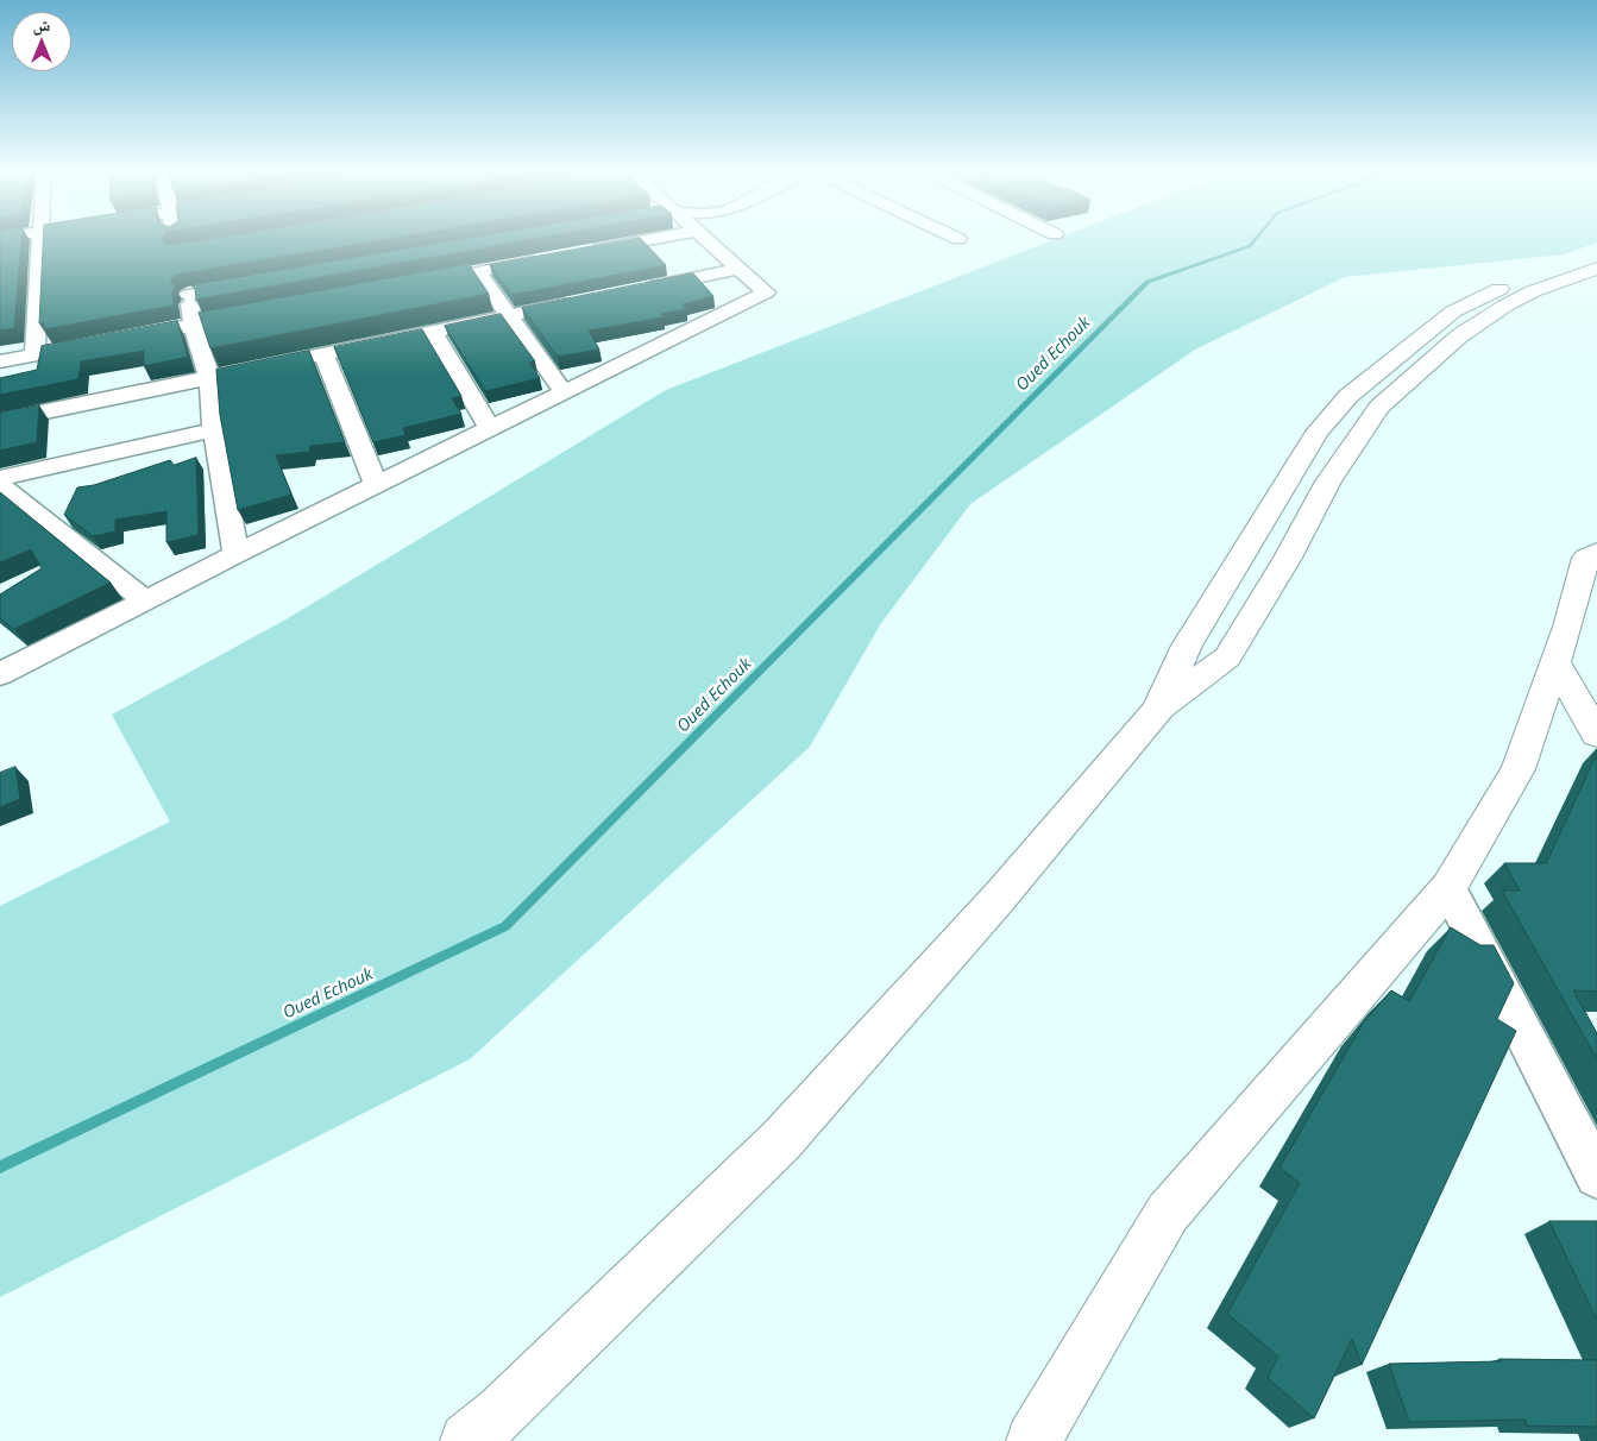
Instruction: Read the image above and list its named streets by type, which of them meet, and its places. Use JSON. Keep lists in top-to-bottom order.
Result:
{
  "water": ["Oued Echouk"],
  "north": "top"
}
